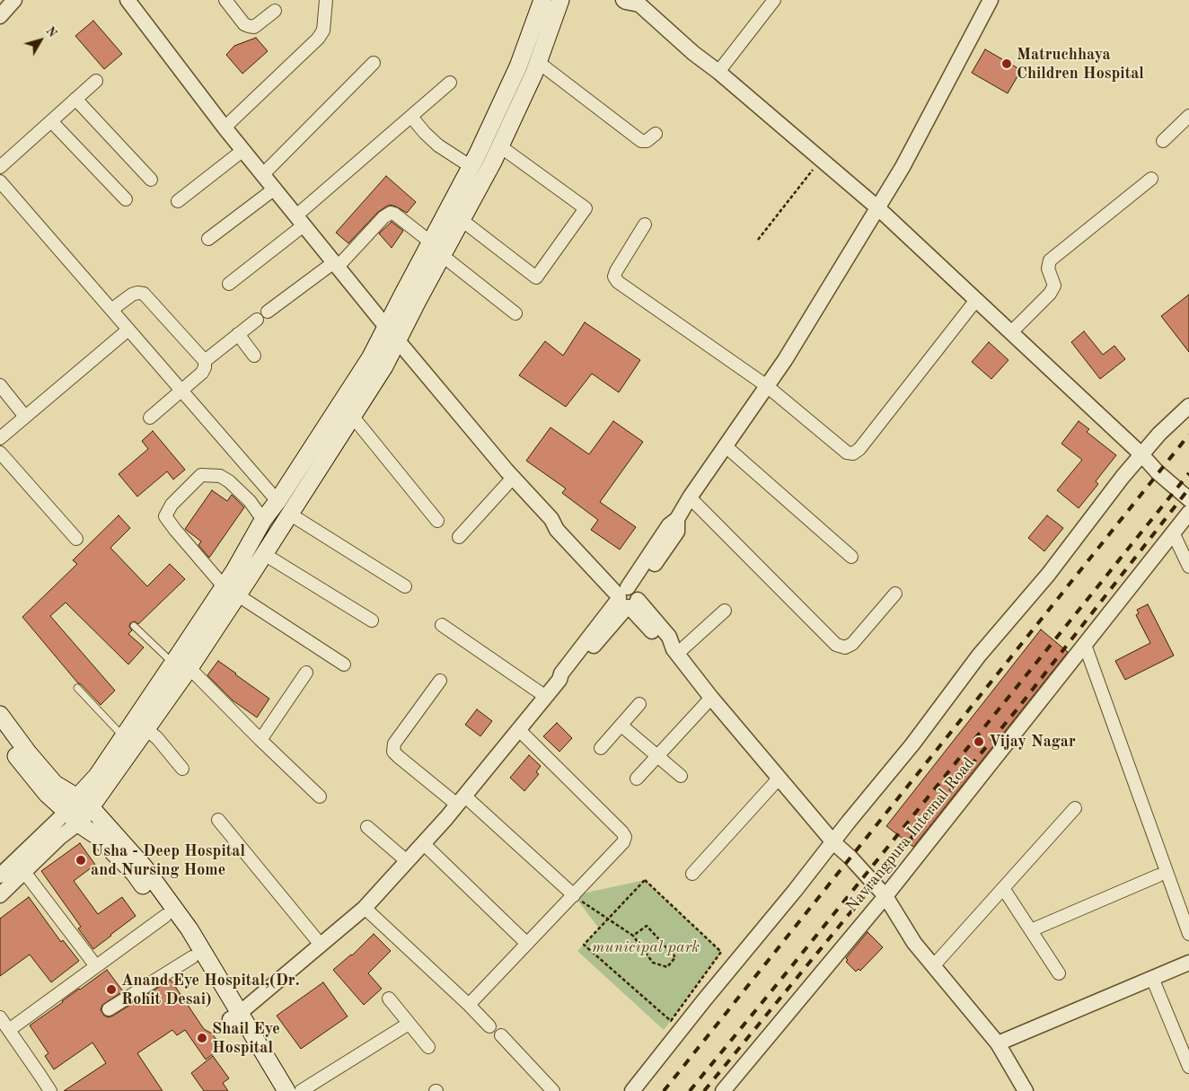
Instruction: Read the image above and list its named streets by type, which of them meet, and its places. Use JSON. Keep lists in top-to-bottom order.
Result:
{
  "streets": {
    "street": ["Navrangpura Internal Road"]
  },
  "parks": ["municipal park"],
  "places": [
    "Matruchhaya Children Hospital",
    "Vijay Nagar",
    "Usha - Deep Hospital and Nursing Home",
    "Anand Eye Hospital,(Dr. Rohit Desai)",
    "Shail Eye Hospital"
  ],
  "north": "top right"
}
